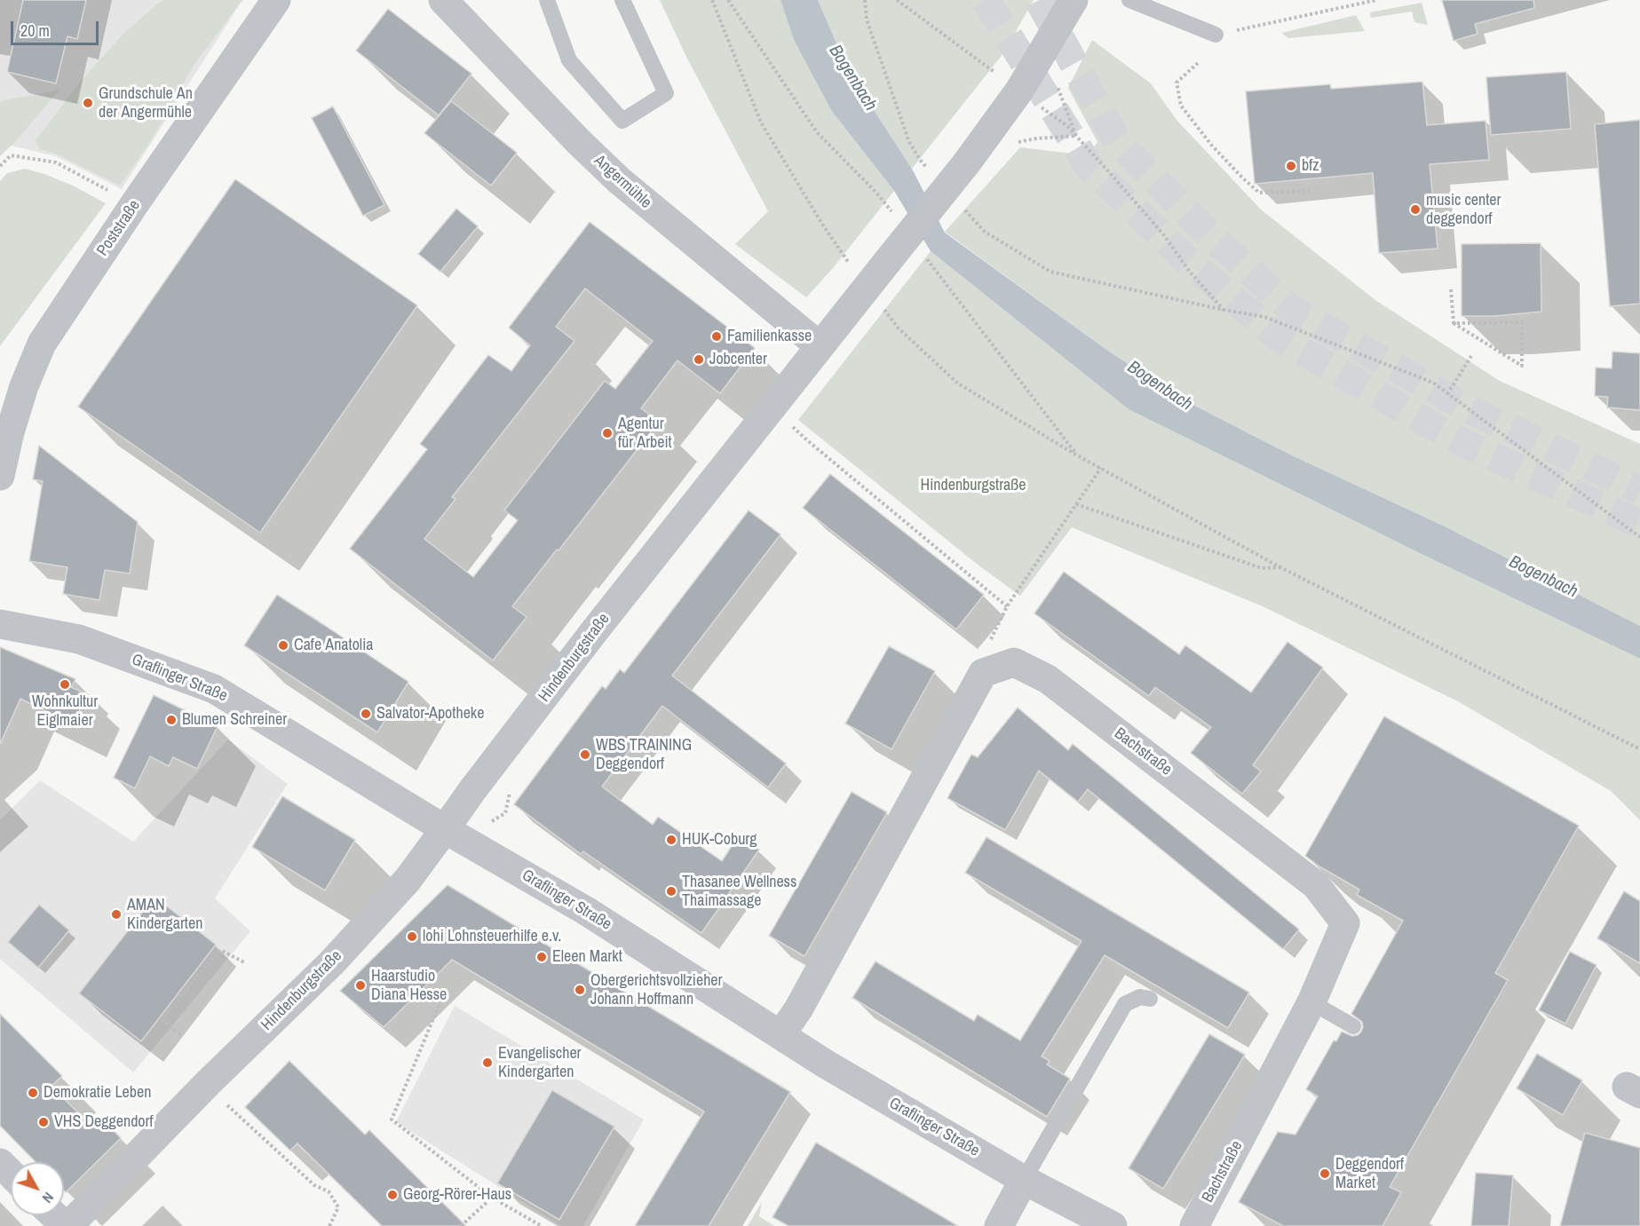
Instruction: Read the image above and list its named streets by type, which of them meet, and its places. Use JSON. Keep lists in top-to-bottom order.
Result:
{
  "streets": {
    "street": [
      "Angermühle",
      "Poststraße",
      "Hindenburgstraße",
      "Graflinger Straße",
      "Bachstraße"
    ]
  },
  "crossings": [
    ["Angermühle", "Hindenburgstraße"],
    ["Hindenburgstraße", "Graflinger Straße"],
    ["Graflinger Straße", "Bachstraße"]
  ],
  "water": ["Bogenbach"],
  "parks": ["Hindenburgstraße"],
  "places": [
    "Grundschule An der Angermühle",
    "bfz",
    "music center deggendorf",
    "Familienkasse",
    "Jobcenter",
    "Agentur für Arbeit",
    "Cafe Anatolia",
    "Wohnkultur Eiglmaier",
    "Salvator-Apotheke",
    "Blumen Schreiner",
    "WBS TRAINING Deggendorf",
    "HUK-Coburg",
    "Thasanee Wellness Thaimassage",
    "AMAN Kindergarten",
    "lohi Lohnsteuerhilfe e.v.",
    "Eleen Markt",
    "Haarstudio Diana Hesse",
    "Obergerichtsvollzieher Johann Hoffmann",
    "Evangelischer Kindergarten",
    "Demokratie Leben",
    "VHS Deggendorf",
    "Deggendorf Market",
    "Georg-Rörer-Haus"
  ],
  "scale_bar": "20 m",
  "north": "bottom right"
}
